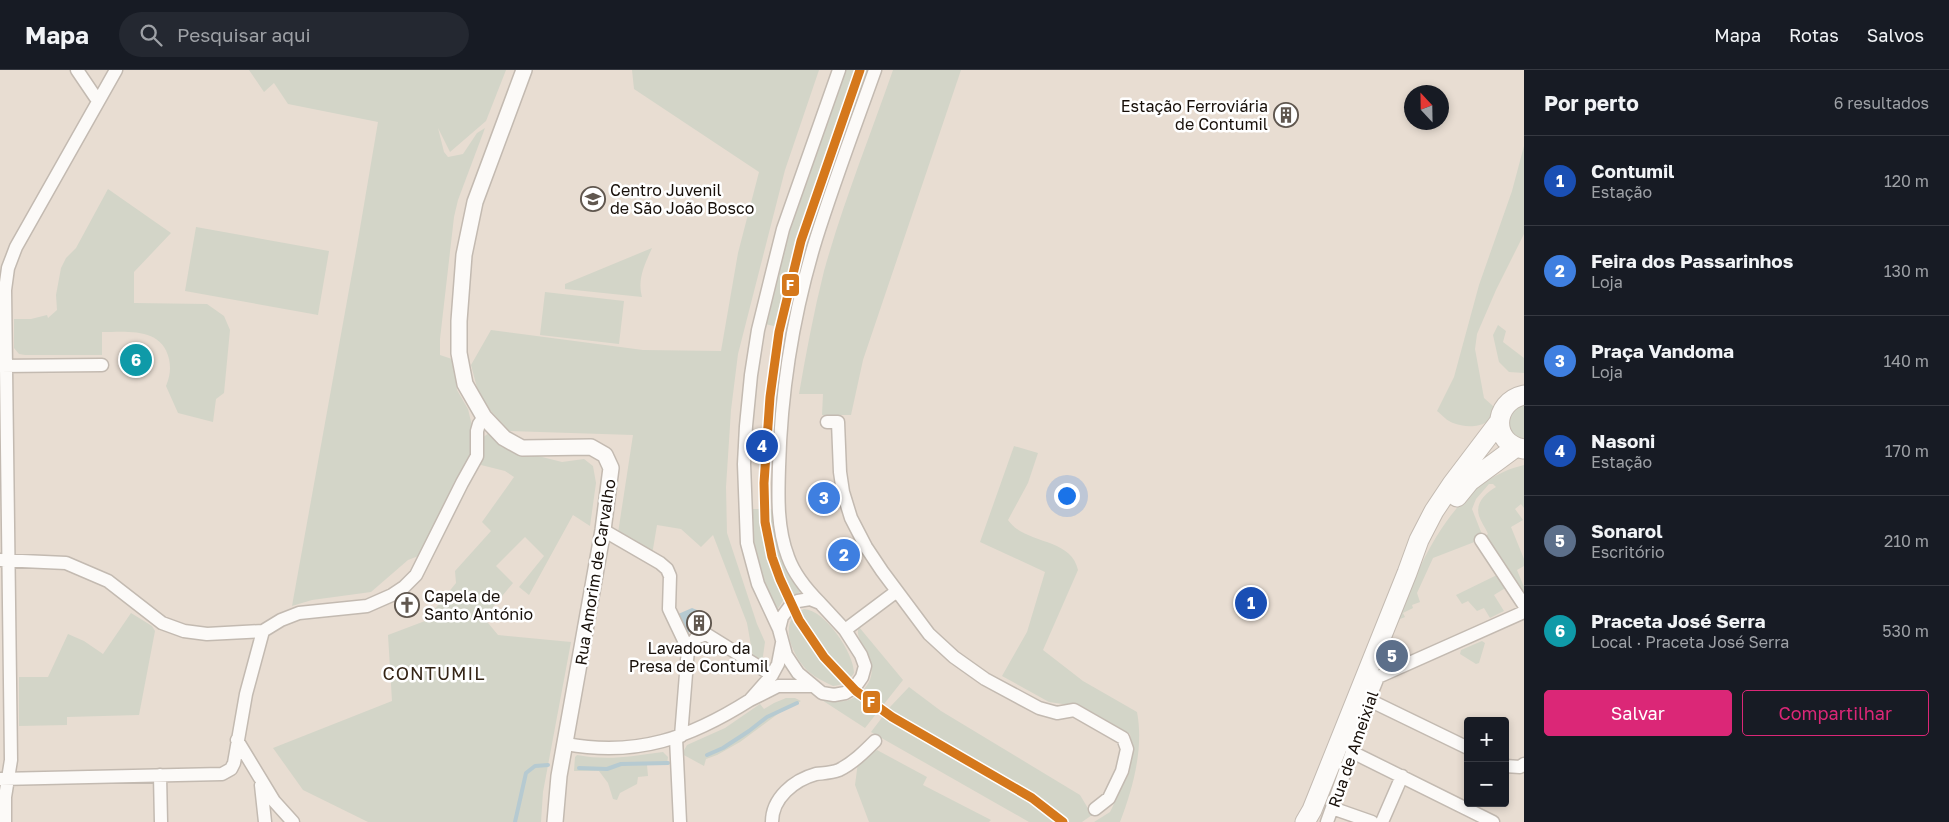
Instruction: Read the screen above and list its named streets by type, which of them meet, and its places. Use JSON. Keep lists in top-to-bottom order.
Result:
{
  "streets": {
    "street": ["Rua Amorim de Carvalho", "Rua de Ameixial"]
  },
  "districts": ["CONTUMIL"],
  "places": {
    "building": ["Estação Ferroviária de Contumil", "Lavadouro da Presa de Contumil"],
    "school or university": ["Centro Juvenil de São João Bosco"],
    "church": ["Capela de Santo António"]
  },
  "lines": ["transit line F"],
  "north": "top",
  "page": {
    "header": "Mapa",
    "search": "Pesquisar aqui",
    "nav": ["Mapa", "Rotas", "Salvos"],
    "heading": ["Por perto", "6 resultados"],
    "list": [
      {
        "mark": "1",
        "name": "Contumil",
        "note": "Estação",
        "value": "120 m"
      },
      {
        "mark": "2",
        "name": "Feira dos Passarinhos",
        "note": "Loja",
        "value": "130 m"
      },
      {
        "mark": "3",
        "name": "Praça Vandoma",
        "note": "Loja",
        "value": "140 m"
      },
      {
        "mark": "4",
        "name": "Nasoni",
        "note": "Estação",
        "value": "170 m"
      },
      {
        "mark": "5",
        "name": "Sonarol",
        "note": "Escritório",
        "value": "210 m"
      },
      {
        "mark": "6",
        "name": "Praceta José Serra",
        "note": "Local · Praceta José Serra",
        "value": "530 m"
      }
    ],
    "pins": [
      "6",
      "4",
      "3",
      "2",
      "1",
      "5"
    ],
    "buttons": ["Salvar", "Compartilhar"],
    "map_buttons": ["+", "−"]
  }
}
